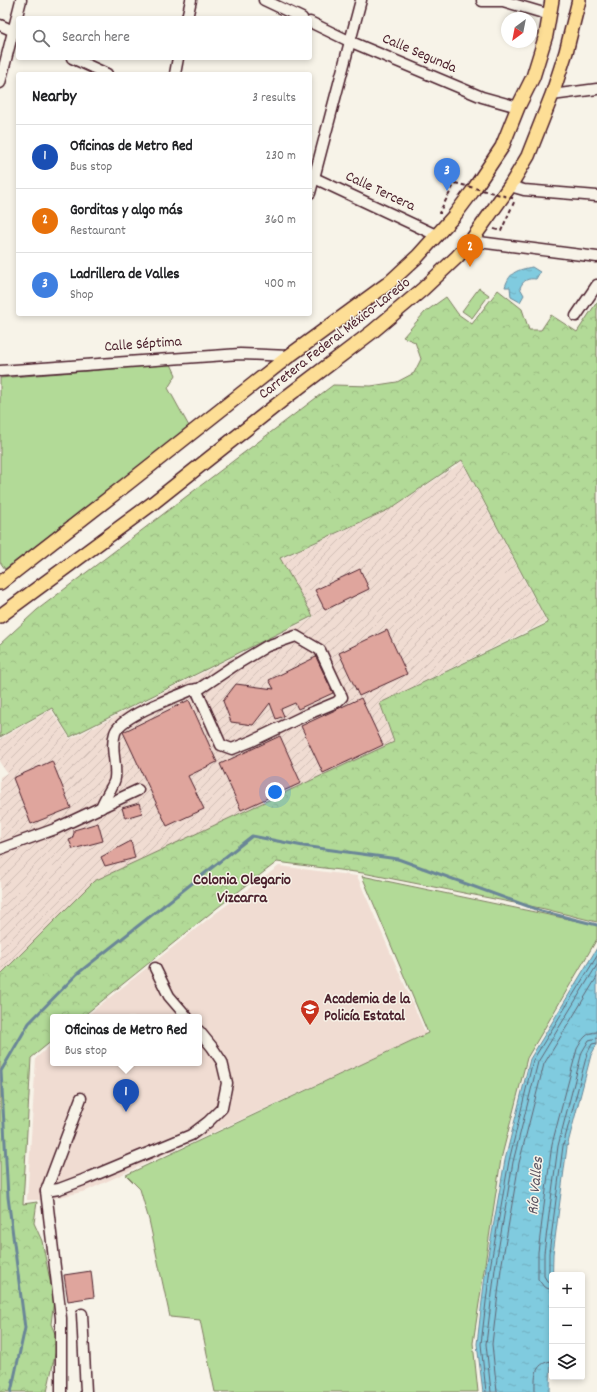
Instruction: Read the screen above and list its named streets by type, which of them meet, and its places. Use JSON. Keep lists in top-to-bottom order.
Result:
{
  "streets": {
    "main road": ["Carretera Federal México-Laredo"],
    "street": ["Calle Segunda", "Calle Tercera", "Calle Séptima"]
  },
  "crossings": [
    ["Calle Segunda", "Carretera Federal México-Laredo"],
    ["Calle Tercera", "Carretera Federal México-Laredo"],
    ["Carretera Federal México-Laredo", "Calle Séptima"]
  ],
  "districts": ["Colonia Olegario Vizcarra"],
  "water": ["Río Valles"],
  "places": {
    "school or university": ["Academia de la Policía Estatal"]
  },
  "north": "bottom left",
  "page": {
    "search": "Search here",
    "heading": ["Nearby", "3 results"],
    "list": [
      {
        "mark": "1",
        "name": "Oficinas de Metro Red",
        "note": "Bus stop",
        "value": "230 m"
      },
      {
        "mark": "2",
        "name": "Gorditas y algo más",
        "note": "Restaurant",
        "value": "360 m"
      },
      {
        "mark": "3",
        "name": "Ladrillera de Valles",
        "note": "Shop",
        "value": "400 m"
      }
    ],
    "pins": ["3", "2", "1"],
    "popup": ["Oficinas de Metro Red", "Bus stop"],
    "map_buttons": ["+", "−"]
  }
}
